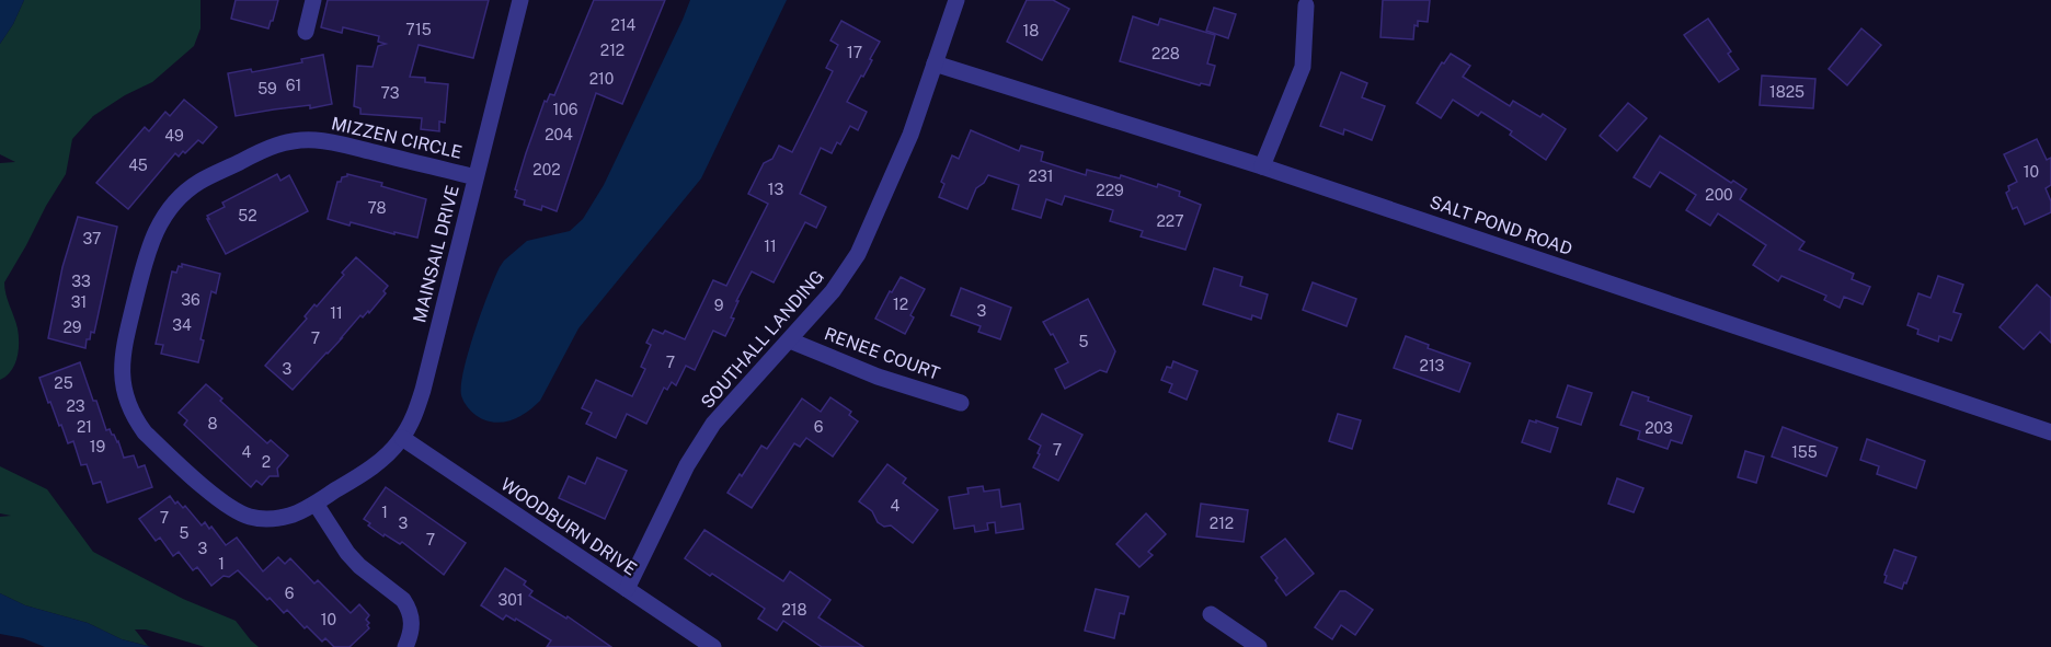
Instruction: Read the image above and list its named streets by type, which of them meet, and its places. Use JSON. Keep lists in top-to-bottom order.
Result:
{
  "streets": {
    "street": [
      "MIZZEN CIRCLE",
      "SALT POND ROAD",
      "MAINSAIL DRIVE",
      "SOUTHALL LANDING",
      "RENEE COURT",
      "WOODBURN DRIVE"
    ]
  },
  "crossings": [
    ["MIZZEN CIRCLE", "MAINSAIL DRIVE"],
    ["MIZZEN CIRCLE", "WOODBURN DRIVE"],
    ["SALT POND ROAD", "SOUTHALL LANDING"],
    ["MAINSAIL DRIVE", "WOODBURN DRIVE"],
    ["SOUTHALL LANDING", "RENEE COURT"],
    ["SOUTHALL LANDING", "WOODBURN DRIVE"]
  ],
  "house_numbers": [
    "214",
    "715",
    "18",
    "212",
    "17",
    "228",
    "210",
    "61",
    "59",
    "1825",
    "73",
    "106",
    "204",
    "49",
    "45",
    "202",
    "10",
    "231",
    "13",
    "229",
    "200",
    "78",
    "52",
    "227",
    "37",
    "11",
    "33",
    "36",
    "31",
    "12",
    "9",
    "3",
    "11",
    "34",
    "29",
    "7",
    "5",
    "7",
    "213",
    "3",
    "25",
    "23",
    "8",
    "21",
    "6",
    "203",
    "19",
    "7",
    "4",
    "155",
    "2",
    "4",
    "1",
    "7",
    "3",
    "212",
    "5",
    "7",
    "3",
    "1",
    "6",
    "301",
    "218",
    "10"
  ]
}
